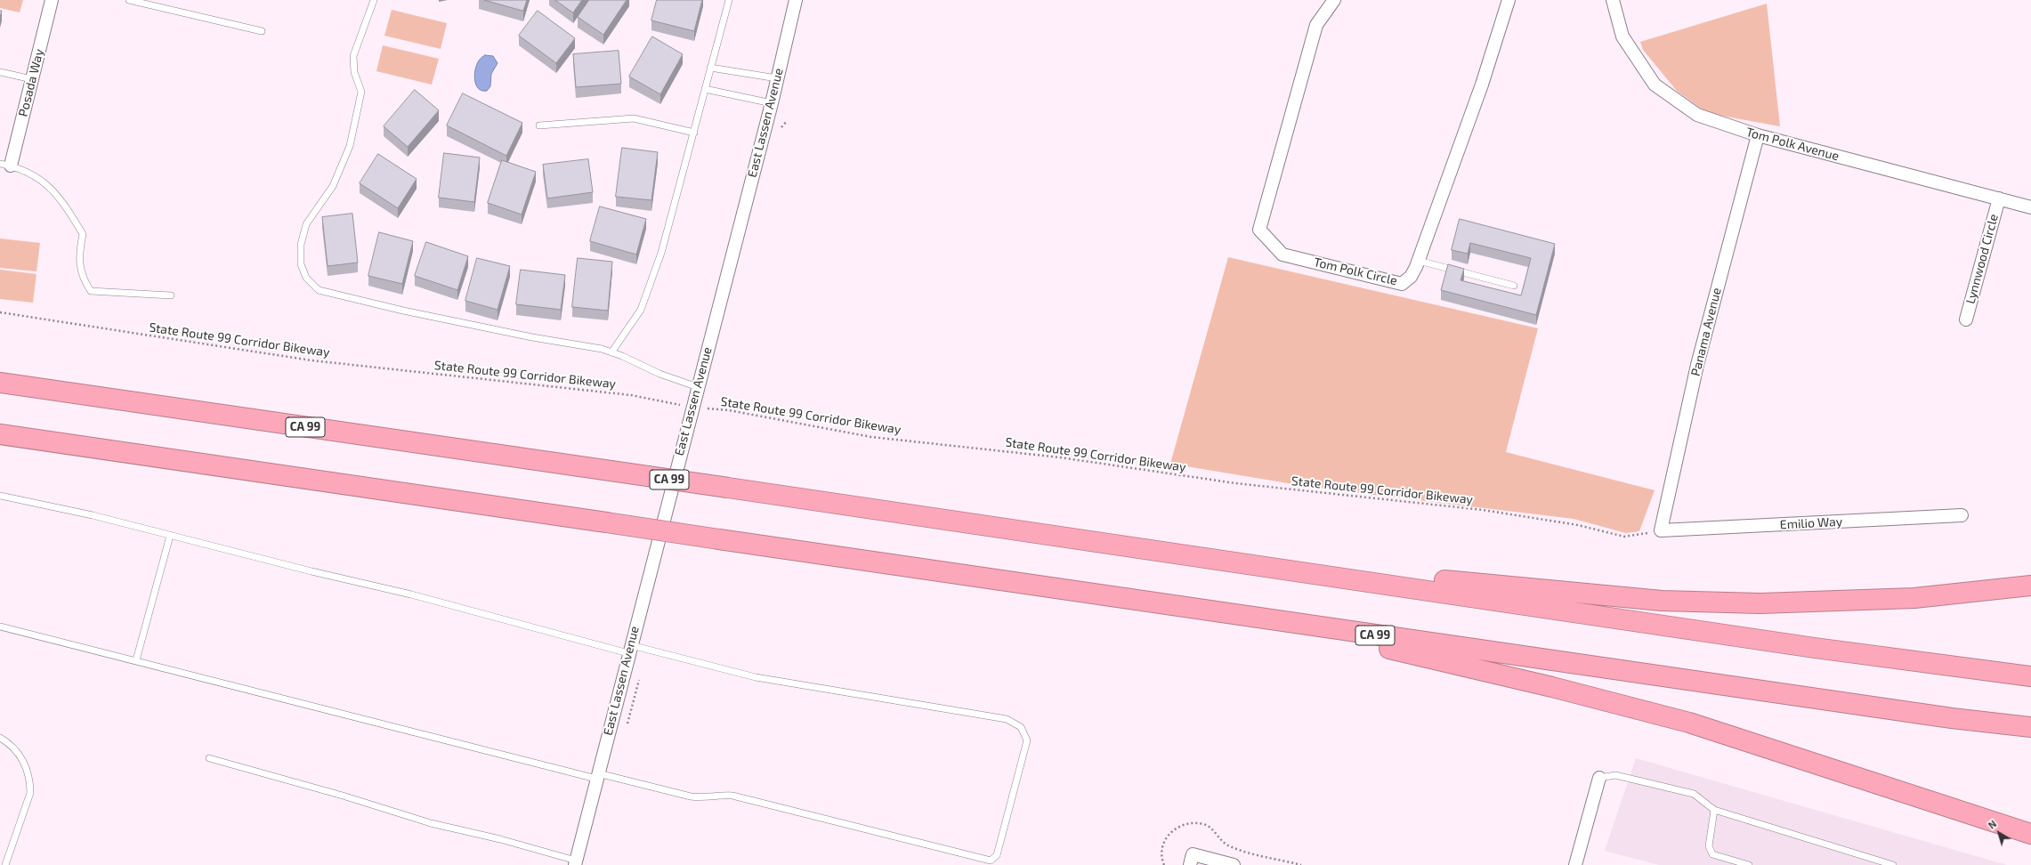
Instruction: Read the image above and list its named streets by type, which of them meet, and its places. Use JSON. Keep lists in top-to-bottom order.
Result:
{
  "streets": {
    "highway": ["CA 99"],
    "street": [
      "Posada Way",
      "East Lassen Avenue",
      "Tom Polk Avenue",
      "Lynnwood Circle",
      "Tom Polk Circle",
      "Panama Avenue",
      "Emilio Way"
    ],
    "path": ["State Route 99 Corridor Bikeway"]
  },
  "crossings": [
    ["East Lassen Avenue", "State Route 99 Corridor Bikeway"],
    ["Tom Polk Avenue", "Lynnwood Circle"],
    ["Tom Polk Avenue", "Panama Avenue"],
    ["Panama Avenue", "State Route 99 Corridor Bikeway"],
    ["Panama Avenue", "Emilio Way"],
    ["State Route 99 Corridor Bikeway", "Emilio Way"]
  ],
  "north": "top left"
}
